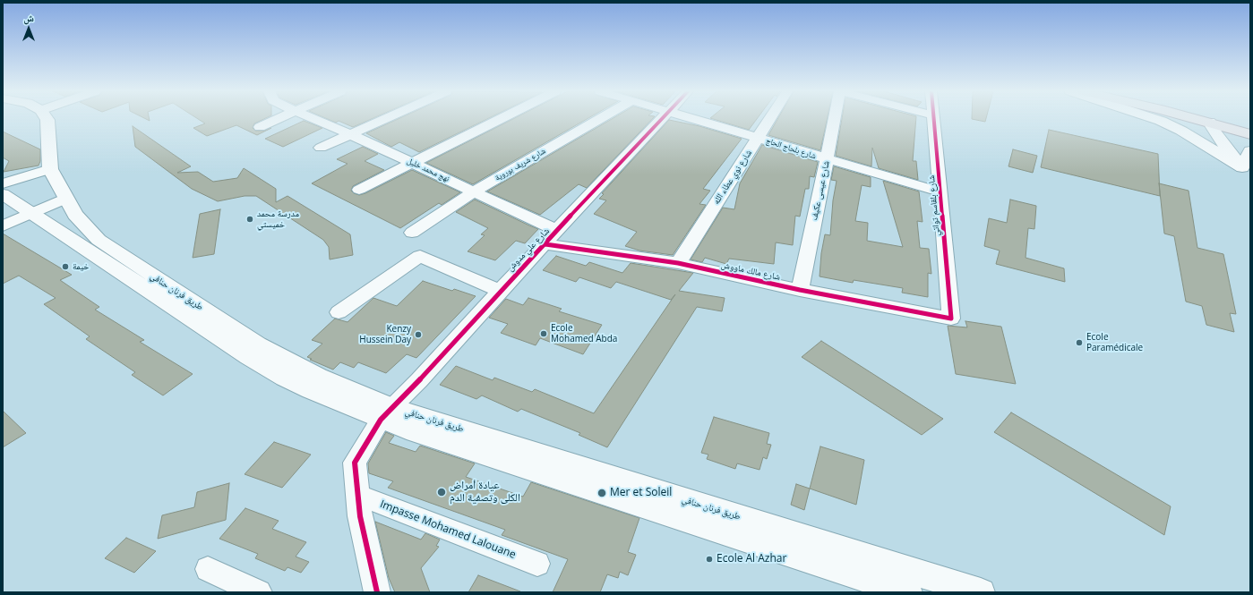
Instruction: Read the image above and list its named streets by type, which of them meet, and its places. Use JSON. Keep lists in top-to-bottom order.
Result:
{
  "streets": {
    "main road": ["طريق فرنان حنافي"],
    "street": [
      "شارع بلحاج الحاج",
      "شارع شريف بوروية",
      "نهج محمد خليل",
      "شارع نوي عطاء الله",
      "شارع عيسى عكيف",
      "شارع بلقاسم تواتي",
      "شارع علي مدوش",
      "شارع مالك ماووش",
      "Impasse Mohamed Lalouane"
    ]
  },
  "crossings": [
    ["شارع بلحاج الحاج", "شارع نوي عطاء الله"],
    ["شارع بلحاج الحاج", "شارع عيسى عكيف"],
    ["شارع بلحاج الحاج", "شارع بلقاسم تواتي"],
    ["شارع شريف بوروية", "نهج محمد خليل"],
    ["نهج محمد خليل", "شارع علي مدوش"],
    ["شارع نوي عطاء الله", "شارع مالك ماووش"],
    ["شارع عيسى عكيف", "شارع مالك ماووش"],
    ["شارع بلقاسم تواتي", "شارع مالك ماووش"],
    ["شارع علي مدوش", "شارع مالك ماووش"],
    ["شارع علي مدوش", "طريق فرنان حنافي"],
    ["شارع علي مدوش", "Impasse Mohamed Lalouane"]
  ],
  "places": [
    "مدرسة محمد خميستي",
    "خيمة",
    "Ecole Mohamed Abda",
    "Kenzy Hussein Day",
    "Ecole Paramédicale",
    "عيادة أمراض الكلى وتصفية الدم",
    "Mer et Soleil",
    "Ecole Al Azhar"
  ],
  "north": "top"
}
